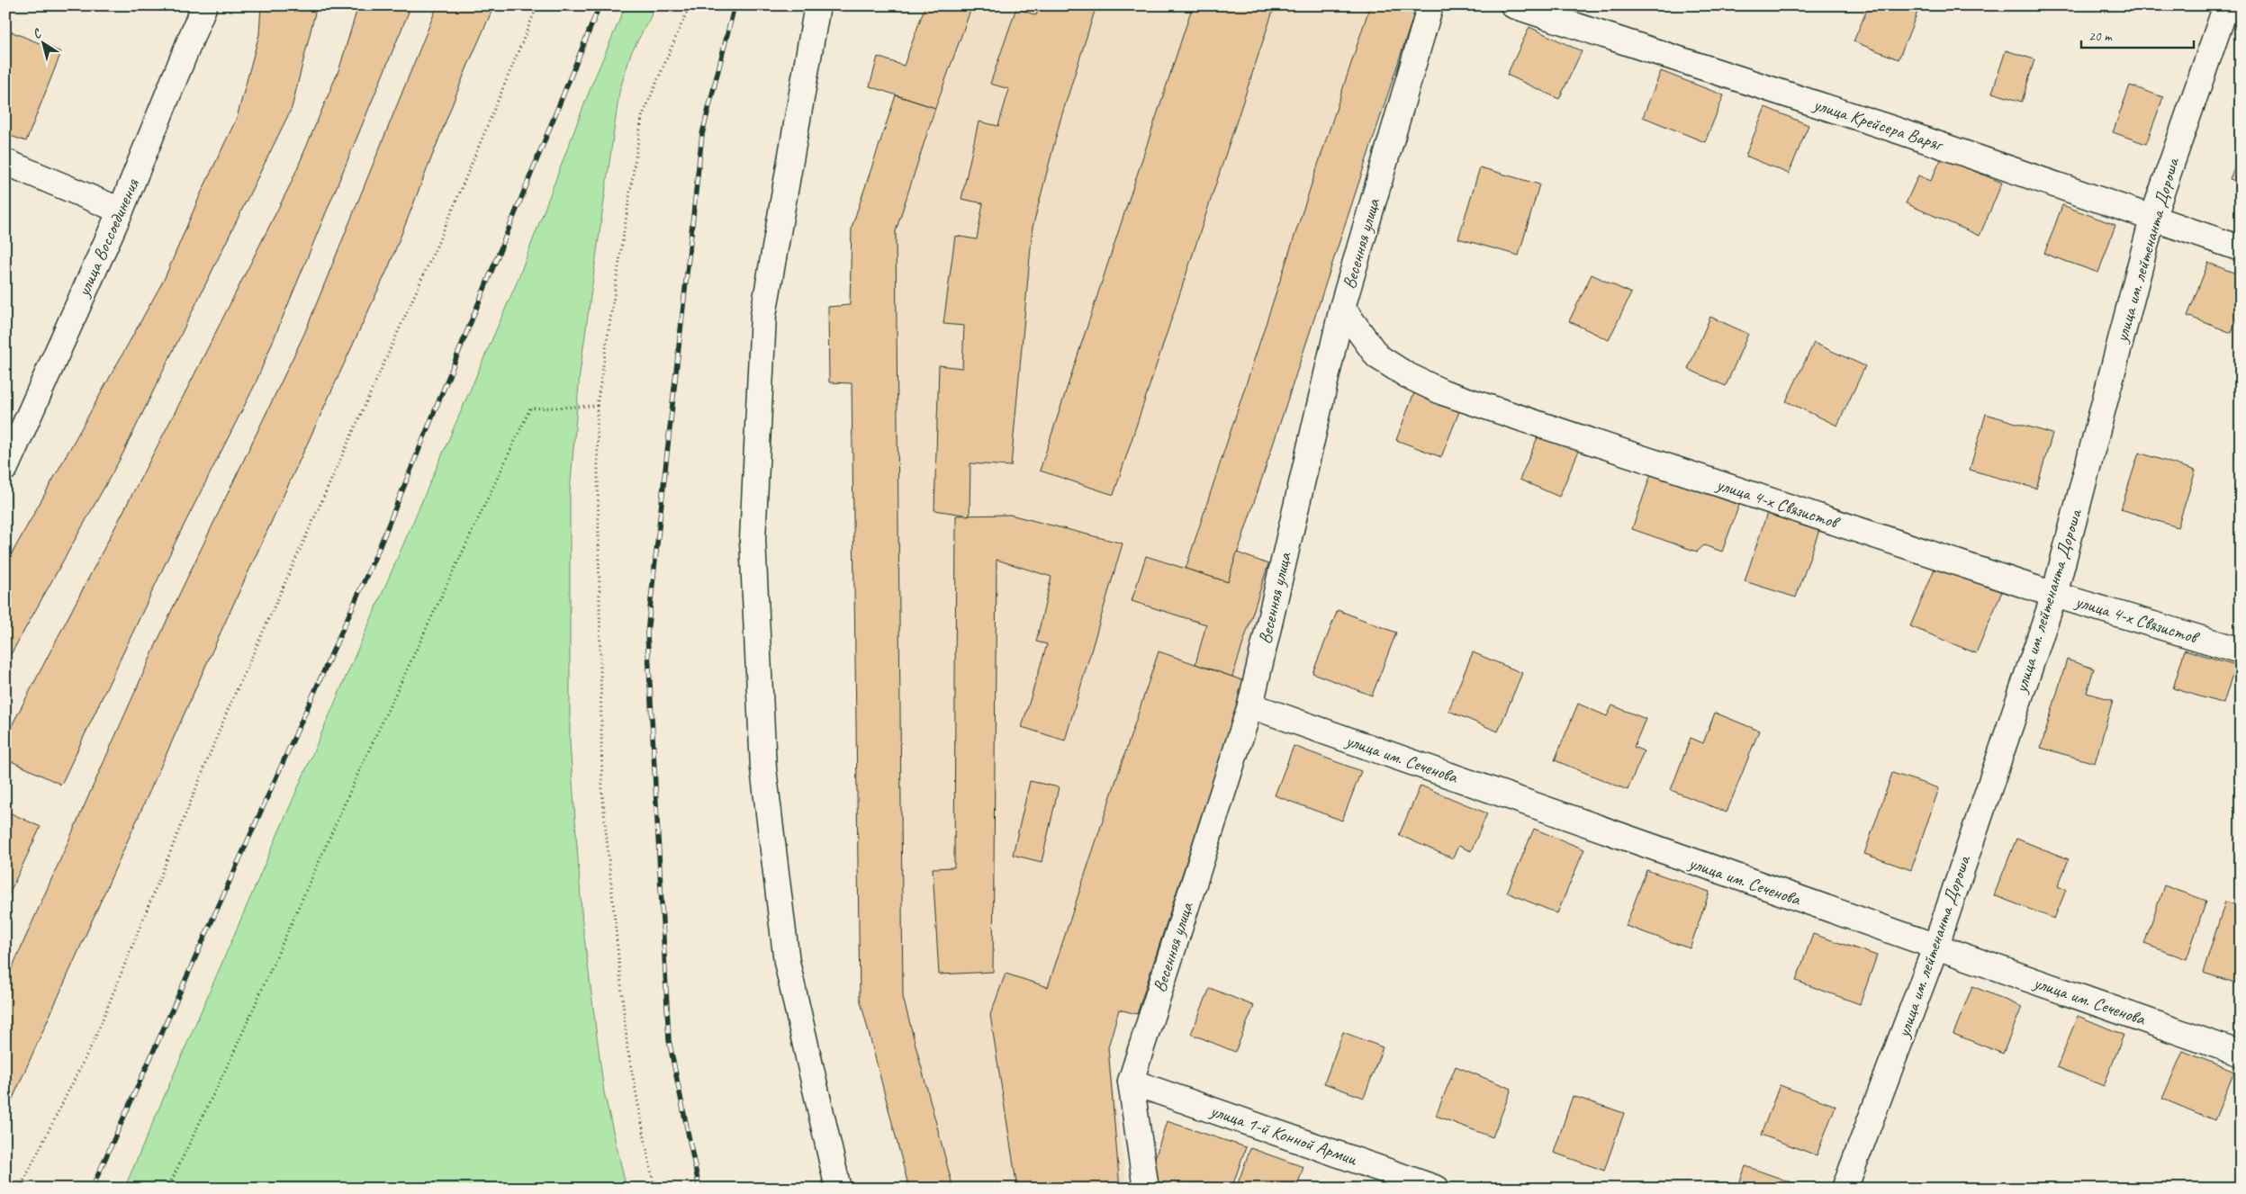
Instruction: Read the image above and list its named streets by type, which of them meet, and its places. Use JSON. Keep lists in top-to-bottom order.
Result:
{
  "streets": {
    "street": [
      "улица Крейсера Варяг",
      "улица Воссоединения",
      "Весенняя улица",
      "улица им. лейтенанта Дороша",
      "улица 4-х Связистов",
      "улица им. Сеченова",
      "улица 1-й Конной Армии"
    ]
  },
  "crossings": [
    ["улица Крейсера Варяг", "улица им. лейтенанта Дороша"],
    ["Весенняя улица", "улица 4-х Связистов"],
    ["Весенняя улица", "улица им. Сеченова"],
    ["Весенняя улица", "улица 1-й Конной Армии"],
    ["улица им. лейтенанта Дороша", "улица 4-х Связистов"],
    ["улица им. лейтенанта Дороша", "улица им. Сеченова"]
  ],
  "scale_bar": "20 m",
  "north": "top left"
}
